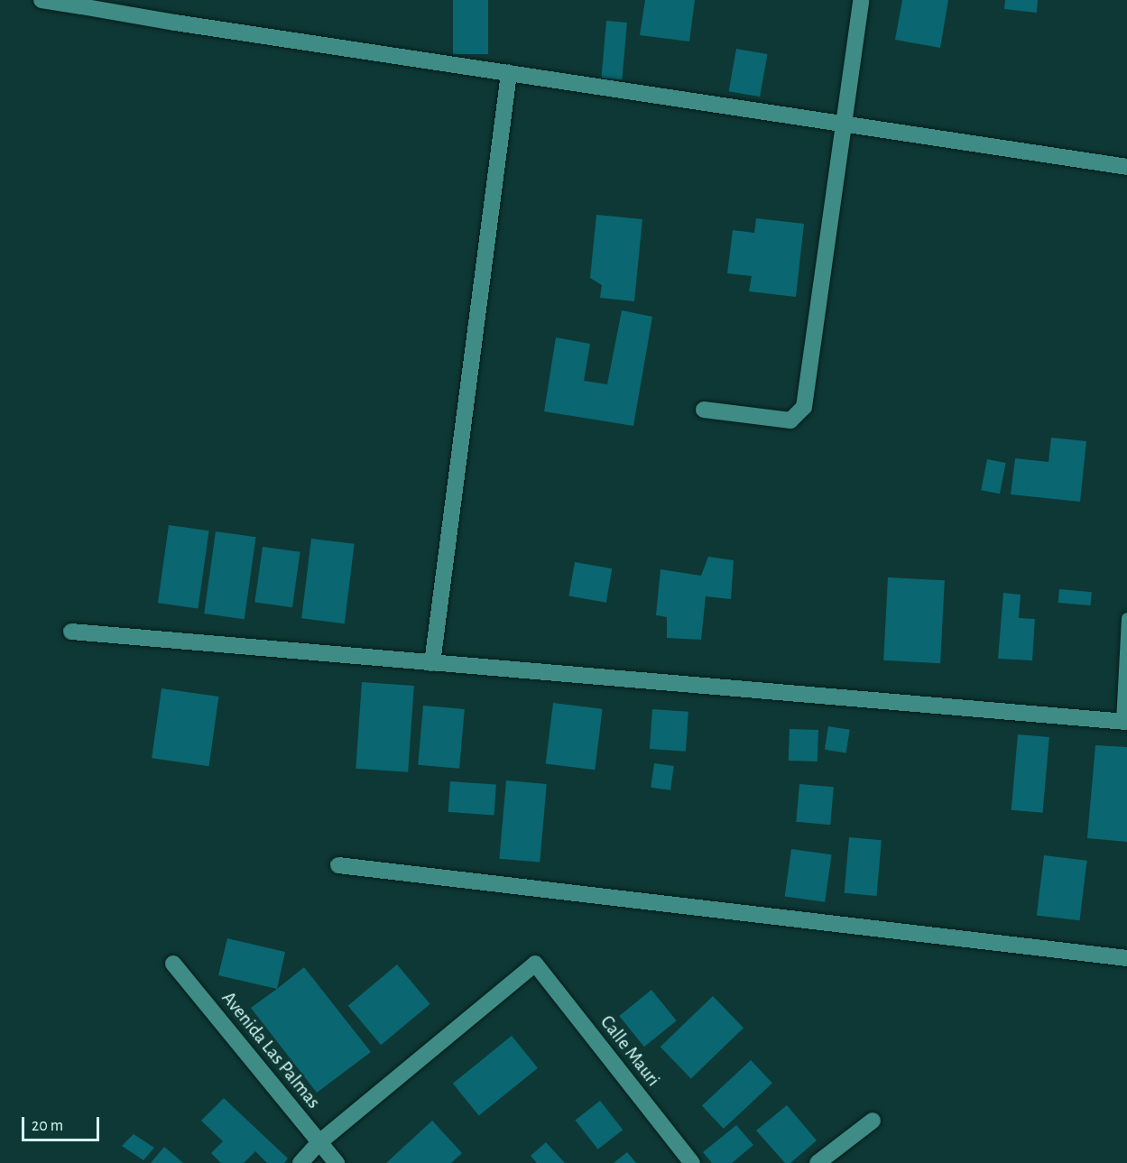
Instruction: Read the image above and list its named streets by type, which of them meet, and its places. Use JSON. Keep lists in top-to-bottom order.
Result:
{
  "streets": {
    "street": ["Avenida Las Palmas", "Calle Mauri"]
  },
  "crossings": [
    ["Avenida Las Palmas", "Calle Mauri"]
  ],
  "scale_bar": "20 m"
}
